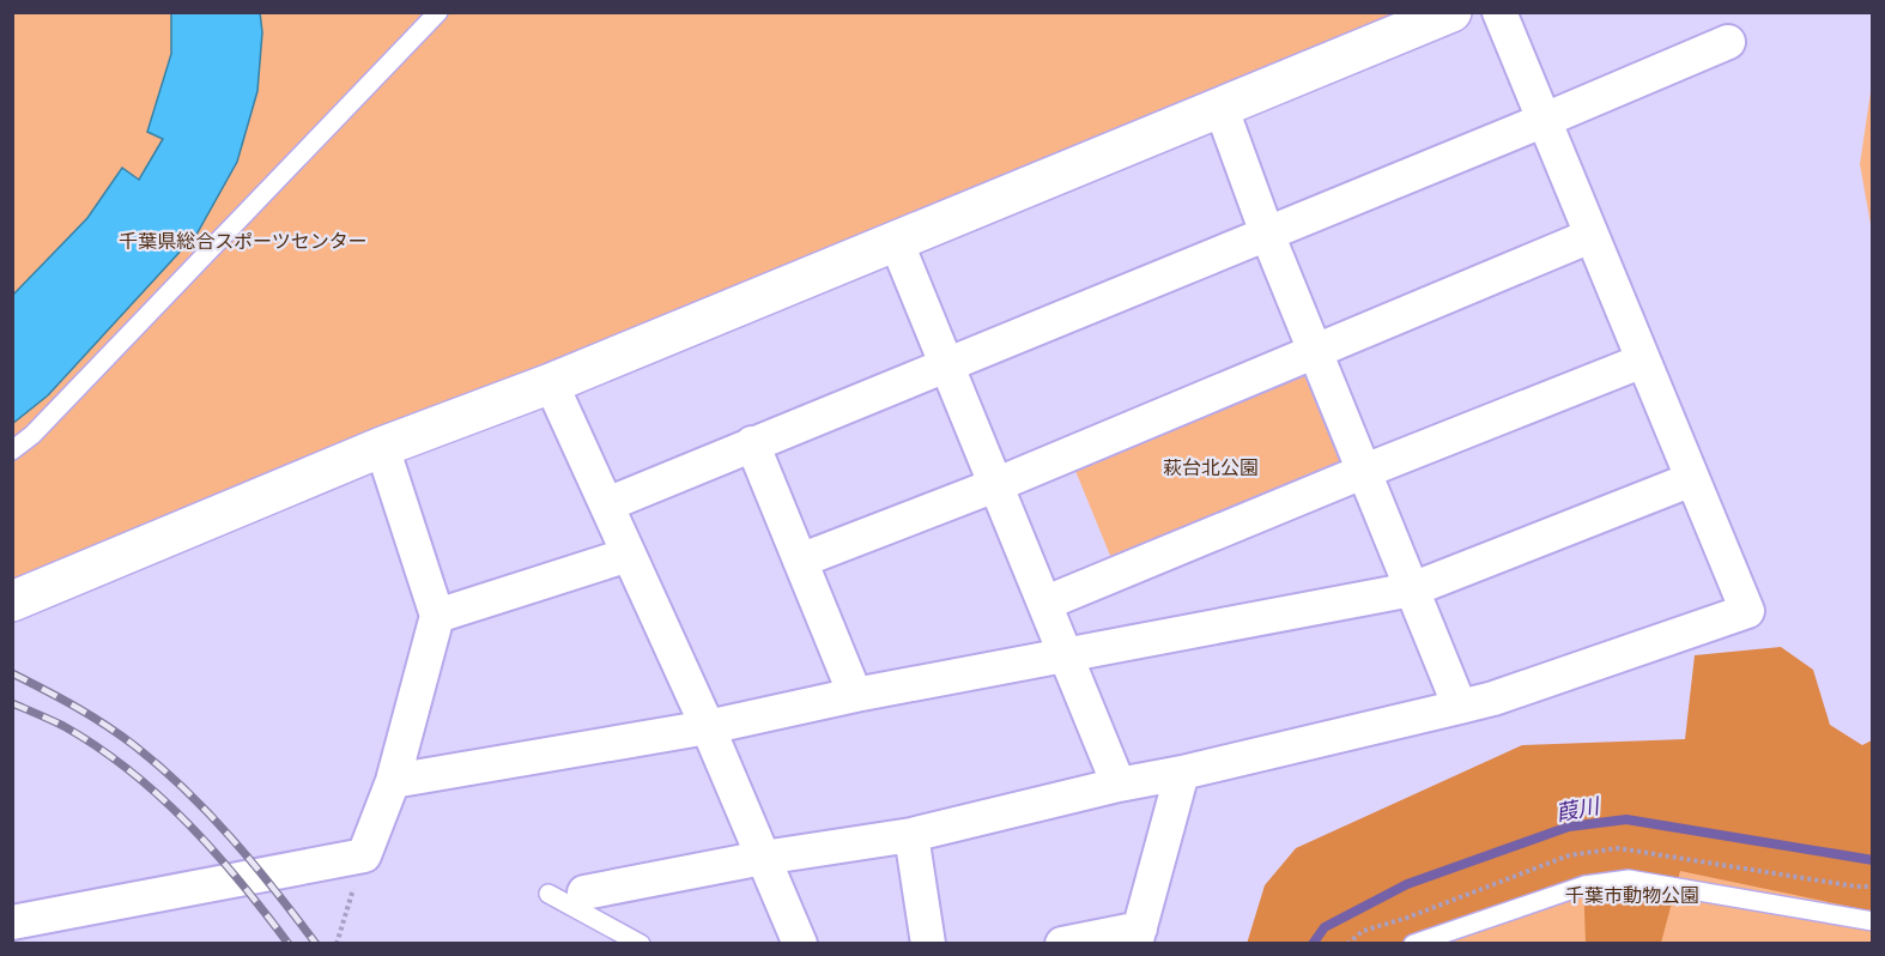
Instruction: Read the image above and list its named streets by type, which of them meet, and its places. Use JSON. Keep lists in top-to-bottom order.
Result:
{
  "water": ["葭川"],
  "parks": ["千葉県総合スポーツセンター", "萩台北公園", "千葉市動物公園"]
}
